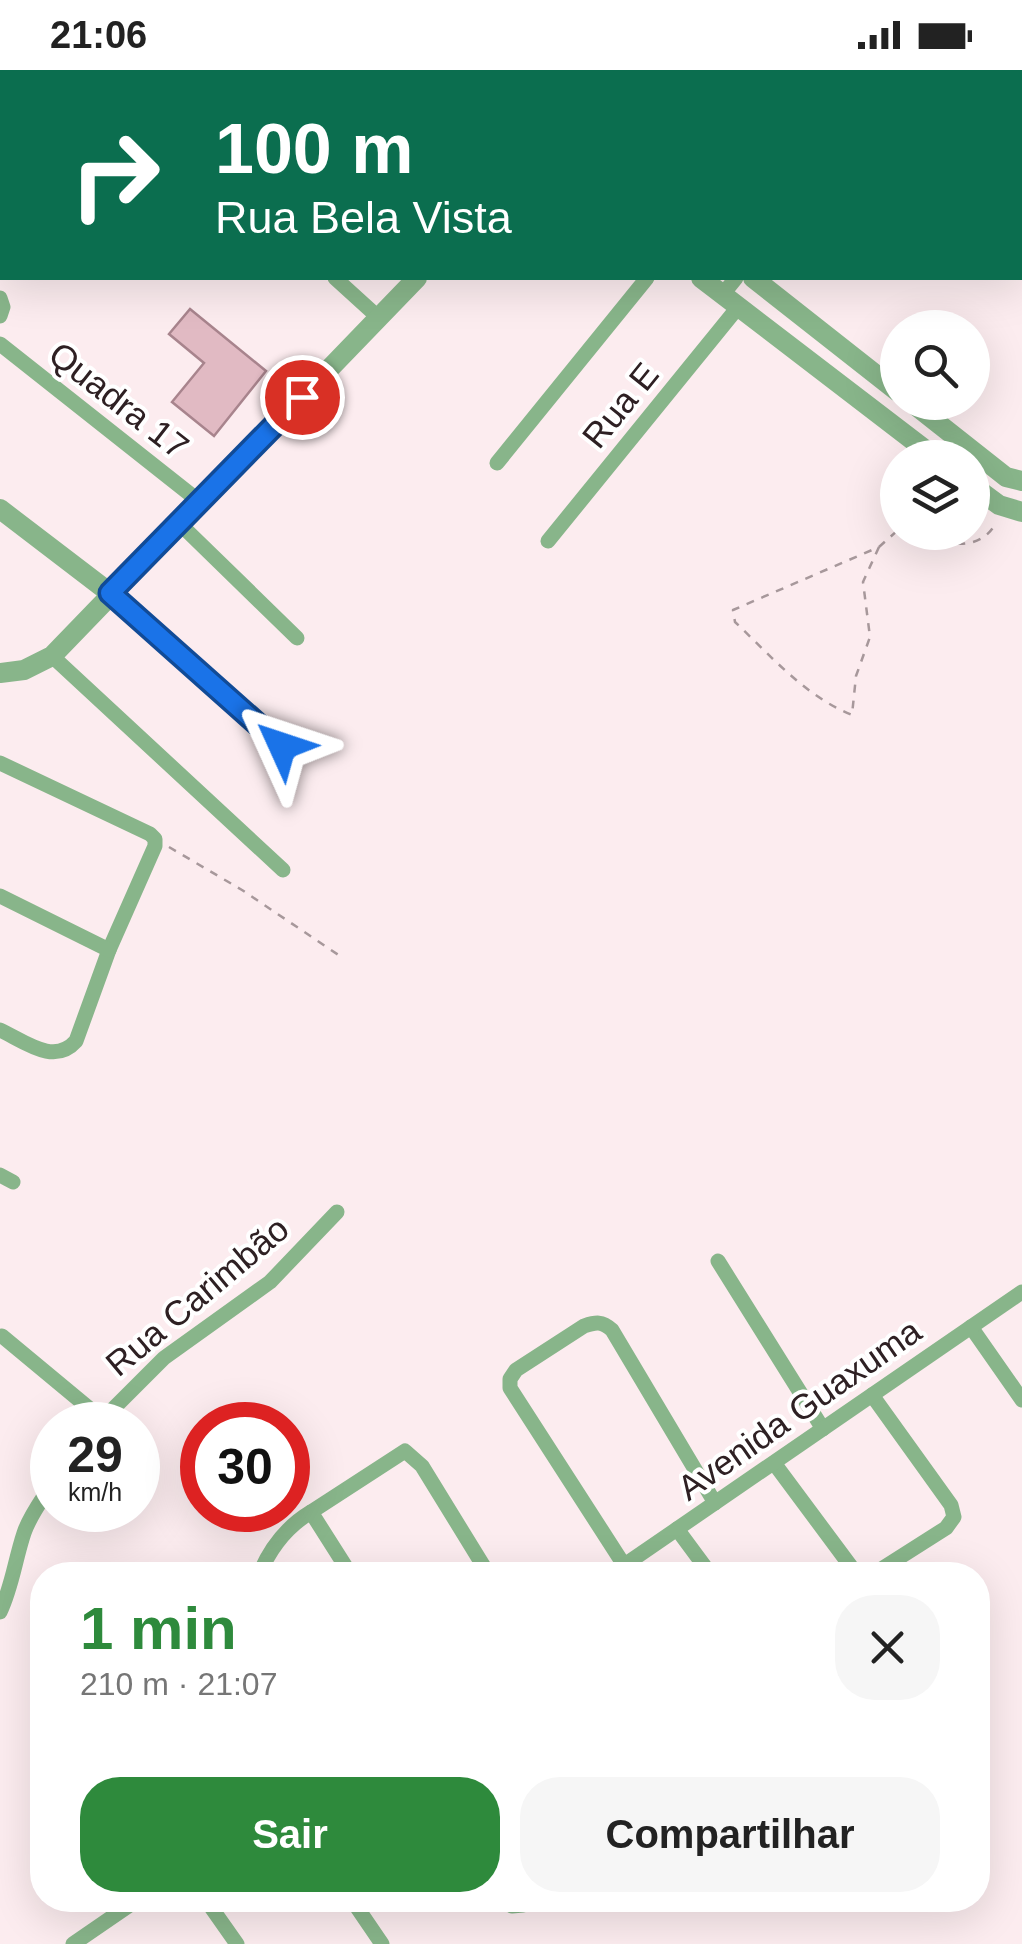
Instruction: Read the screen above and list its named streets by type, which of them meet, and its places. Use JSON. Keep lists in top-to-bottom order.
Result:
{
  "streets": {
    "street": [
      "Quadra 17",
      "Rua E",
      "Rua Carimbão",
      "Avenida Guaxuma"
    ]
  },
  "page": {
    "status": "21:06",
    "turn": ["100 m", "Rua Bela Vista"],
    "speed": "29 km/h",
    "limit": "30",
    "heading": ["1 min", "210 m · 21:07"],
    "buttons": ["Sair", "Compartilhar"]
  }
}
